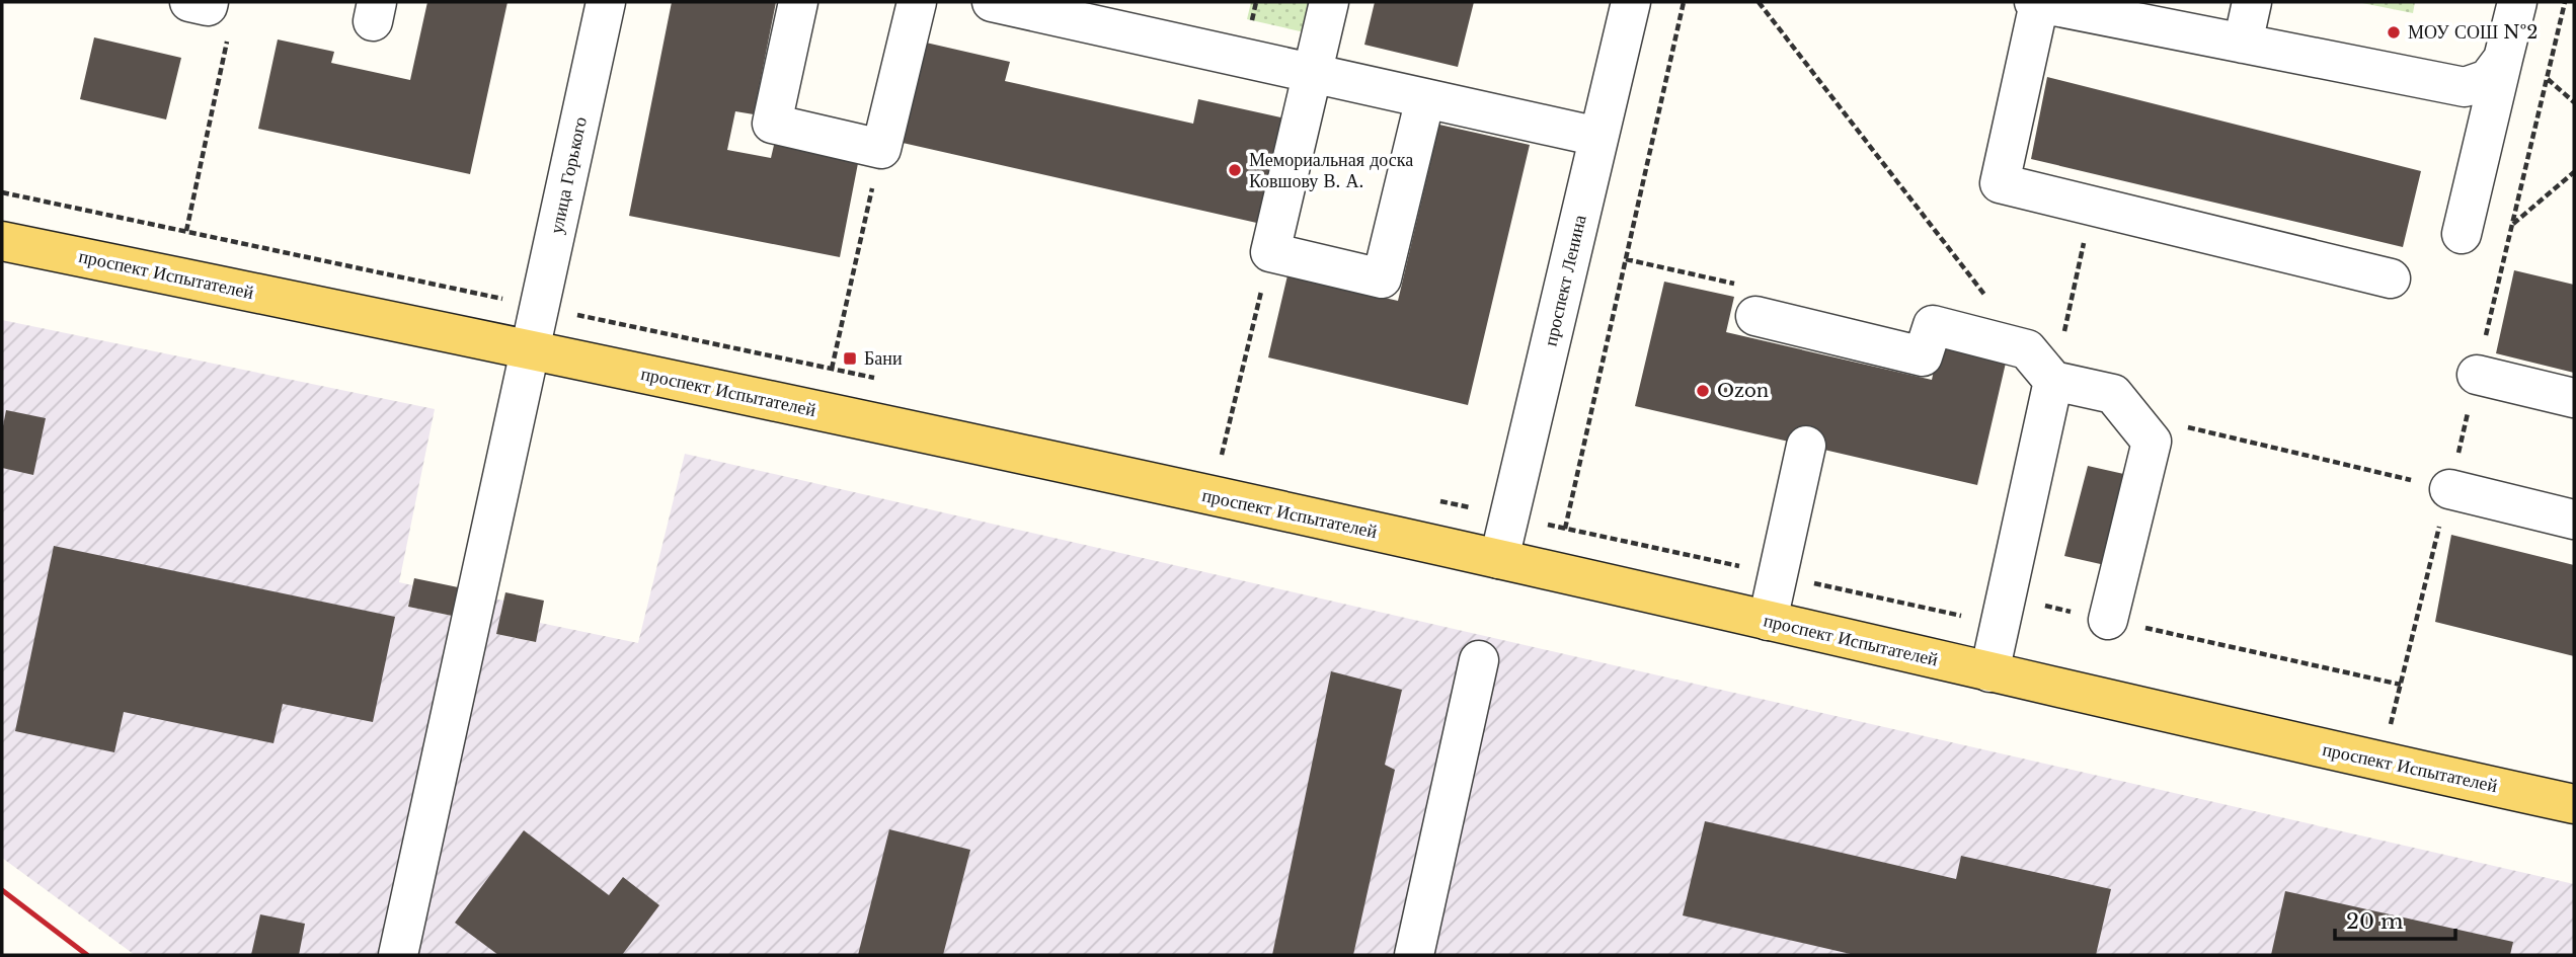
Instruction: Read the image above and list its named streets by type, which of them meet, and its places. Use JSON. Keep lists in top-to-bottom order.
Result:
{
  "streets": {
    "main road": ["проспект Испытателей"],
    "street": ["улица Горького", "проспект Ленина"]
  },
  "crossings": [
    ["улица Горького", "проспект Испытателей"],
    ["проспект Испытателей", "проспект Ленина"]
  ],
  "places": {
    "other": ["МОУ СОШ №2", "Мемориальная доска Ковшову В. А.", "Ozon"],
    "transit": ["Бани"]
  },
  "scale_bar": "20 m"
}
